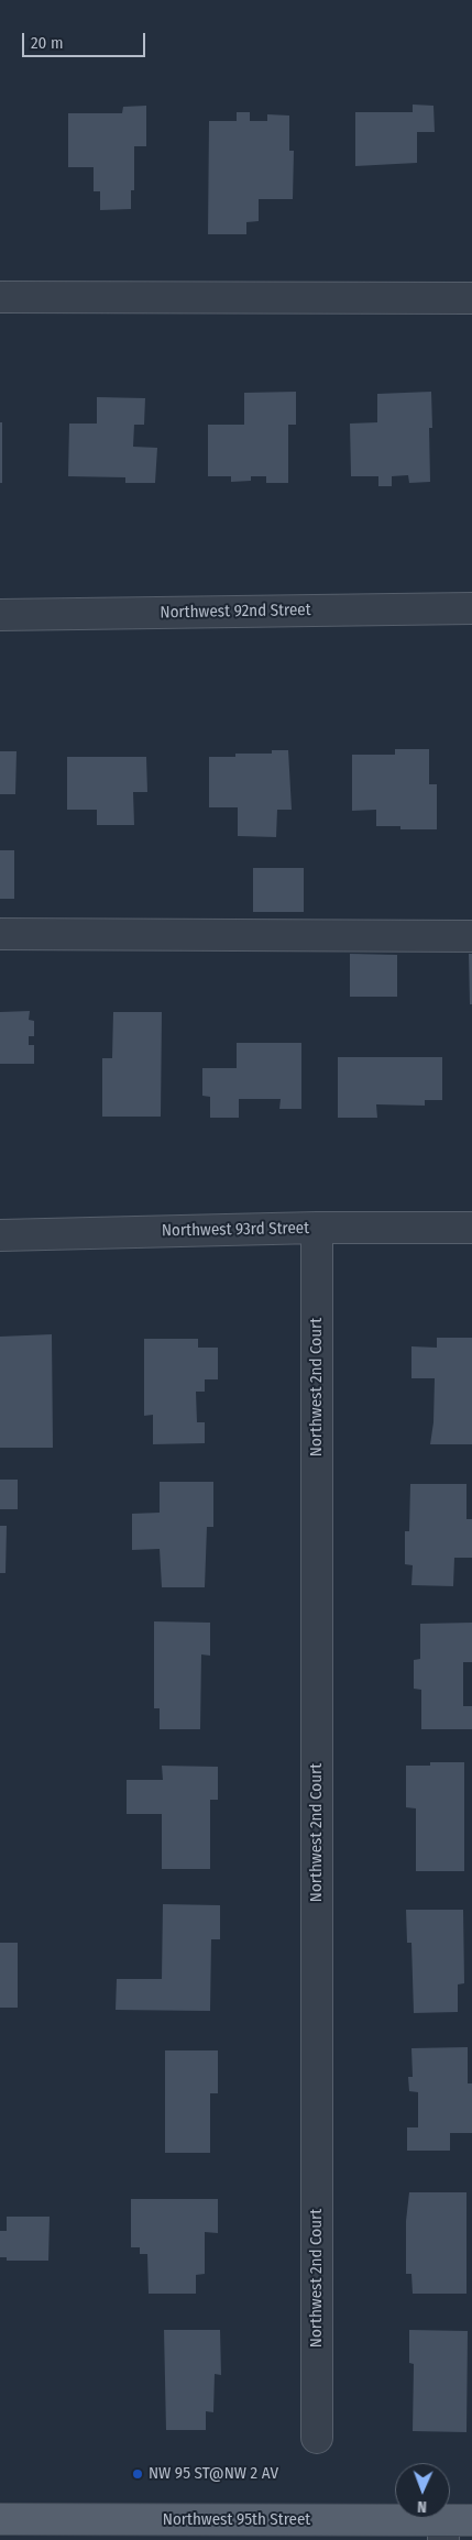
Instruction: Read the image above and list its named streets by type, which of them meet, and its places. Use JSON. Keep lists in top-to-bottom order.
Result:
{
  "streets": {
    "main road": ["Northwest 95th Street"],
    "street": ["Northwest 92nd Street", "Northwest 93rd Street", "Northwest 2nd Court"]
  },
  "crossings": [
    ["Northwest 93rd Street", "Northwest 2nd Court"]
  ],
  "places": ["NW 95 ST@NW 2 AV"],
  "scale_bar": "20 m",
  "north": "bottom"
}
